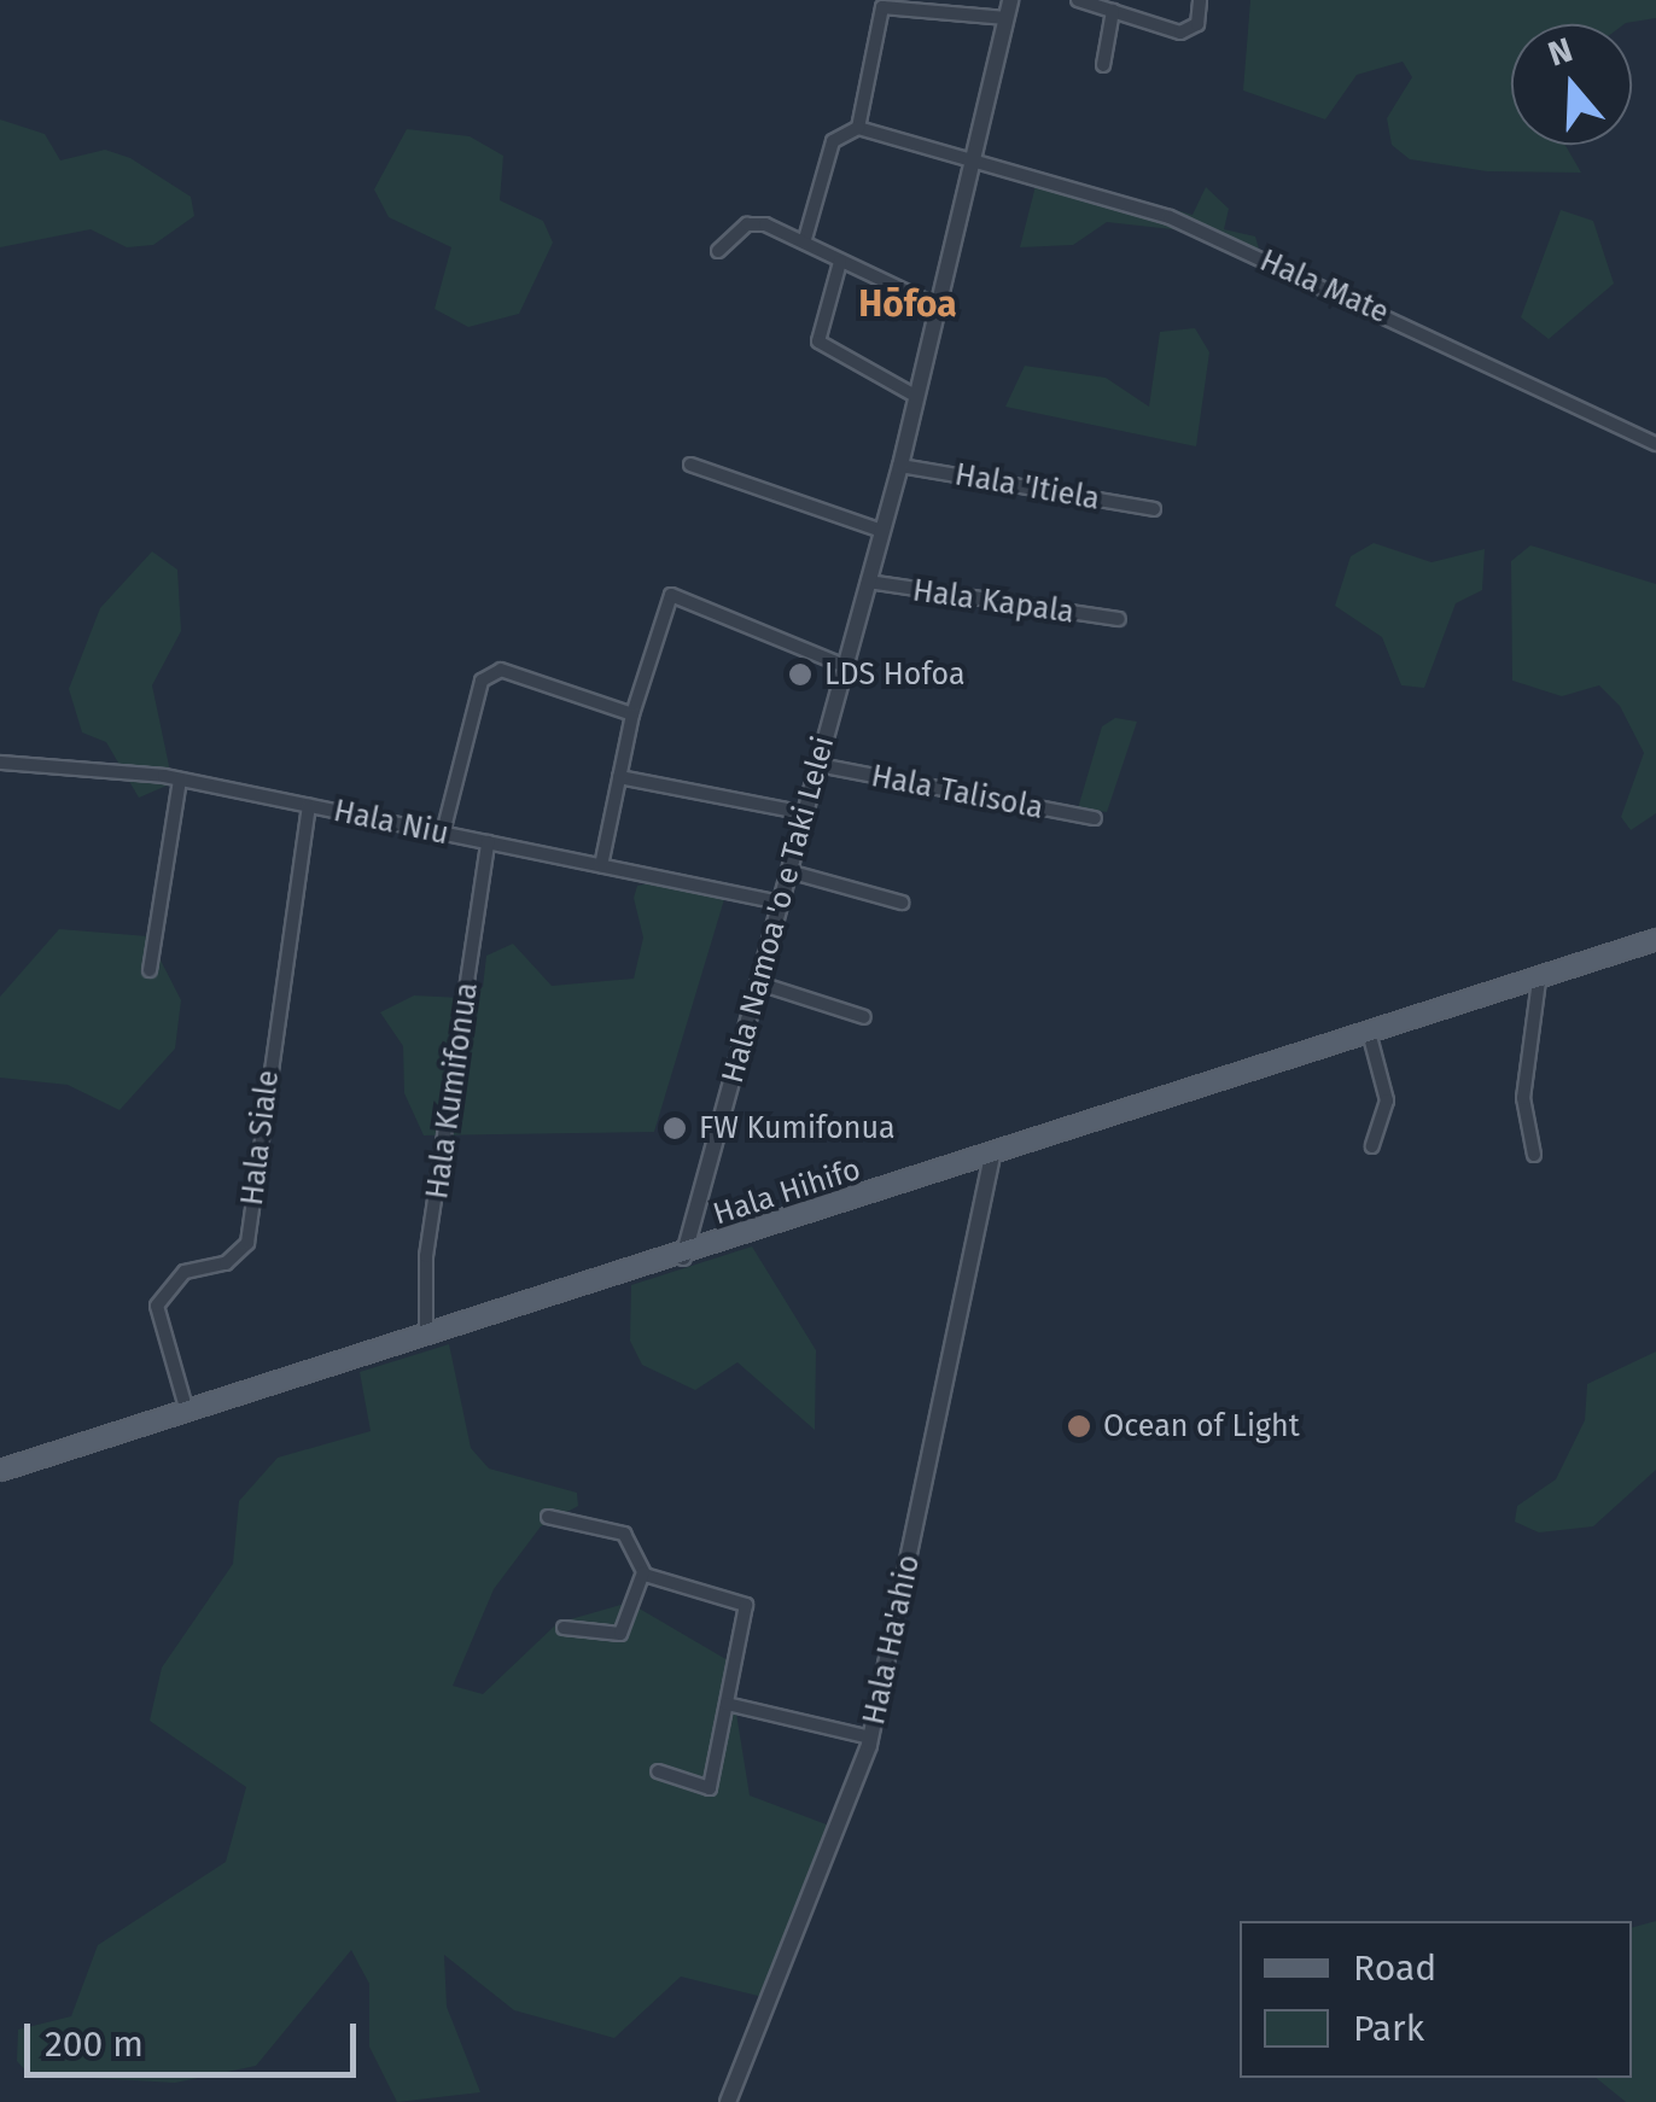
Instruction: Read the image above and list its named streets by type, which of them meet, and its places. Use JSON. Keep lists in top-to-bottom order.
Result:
{
  "streets": {
    "main road": ["Hala Hihifo"],
    "street": [
      "Hala Mate",
      "Hala 'Itiela",
      "Hala Kapala",
      "Hala Talisola",
      "Hala Niu",
      "Hala Namoa 'o e Taki Lelei",
      "Hala Kumifonua",
      "Hala Siale",
      "Hala Ha'ahio"
    ]
  },
  "crossings": [
    ["Hala Mate", "Hala Namoa 'o e Taki Lelei"],
    ["Hala 'Itiela", "Hala Namoa 'o e Taki Lelei"],
    ["Hala Kapala", "Hala Namoa 'o e Taki Lelei"],
    ["Hala Talisola", "Hala Namoa 'o e Taki Lelei"],
    ["Hala Niu", "Hala Namoa 'o e Taki Lelei"],
    ["Hala Niu", "Hala Kumifonua"],
    ["Hala Niu", "Hala Siale"],
    ["Hala Namoa 'o e Taki Lelei", "Hala Hihifo"],
    ["Hala Kumifonua", "Hala Hihifo"],
    ["Hala Siale", "Hala Hihifo"],
    ["Hala Hihifo", "Hala Ha'ahio"]
  ],
  "districts": ["Hōfoa"],
  "places": ["LDS Hofoa", "FW Kumifonua", "Ocean of Light"],
  "legend": ["Road", "Park"],
  "scale_bar": "200 m",
  "north": "top"
}
